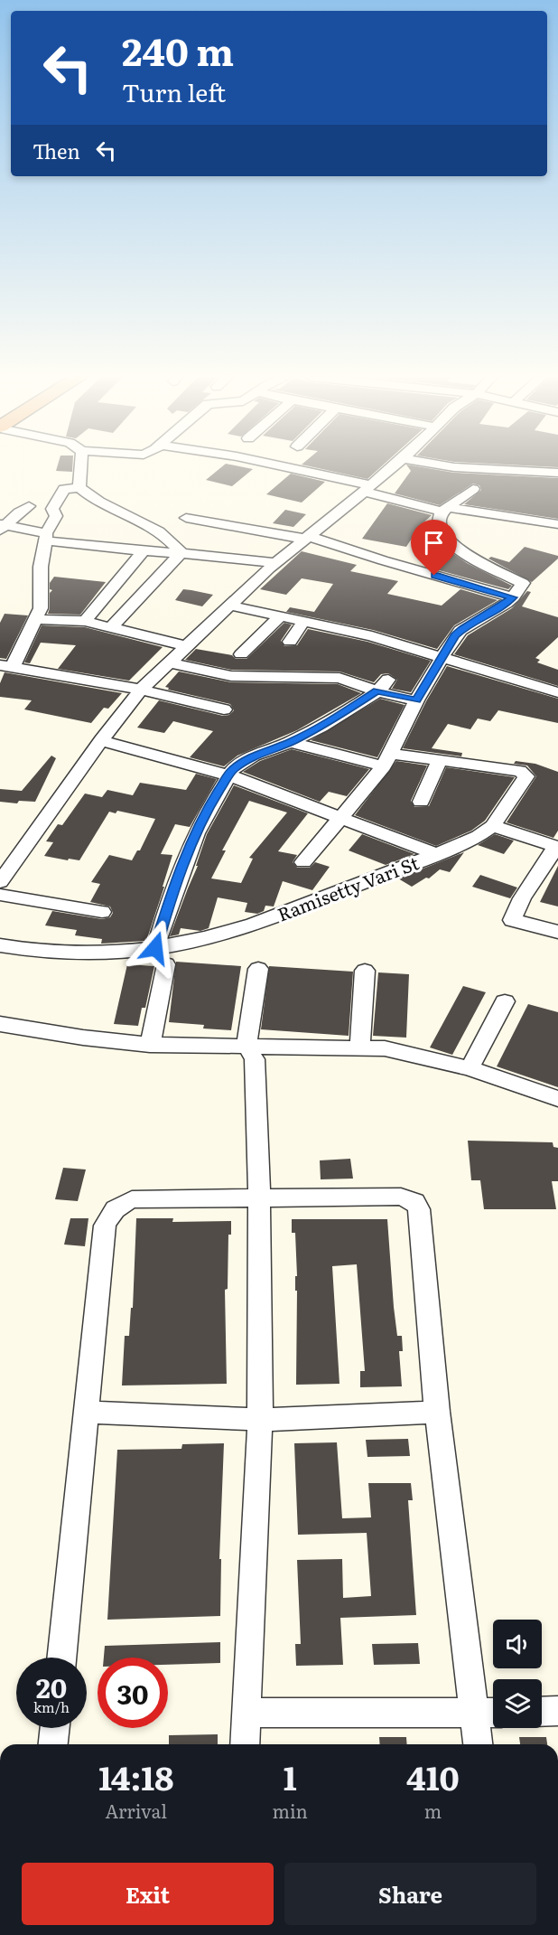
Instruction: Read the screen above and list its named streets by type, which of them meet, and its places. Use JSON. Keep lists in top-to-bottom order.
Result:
{
  "streets": {
    "street": ["Ramisetty Vari St"]
  },
  "page": {
    "turn": ["240 m", "Turn left"],
    "then": "Then",
    "speed": "20 km/h",
    "limit": "30",
    "eta": [
      "14:18",
      "Arrival",
      "1",
      "min",
      "410",
      "m"
    ],
    "buttons": ["Exit", "Share"]
  }
}
